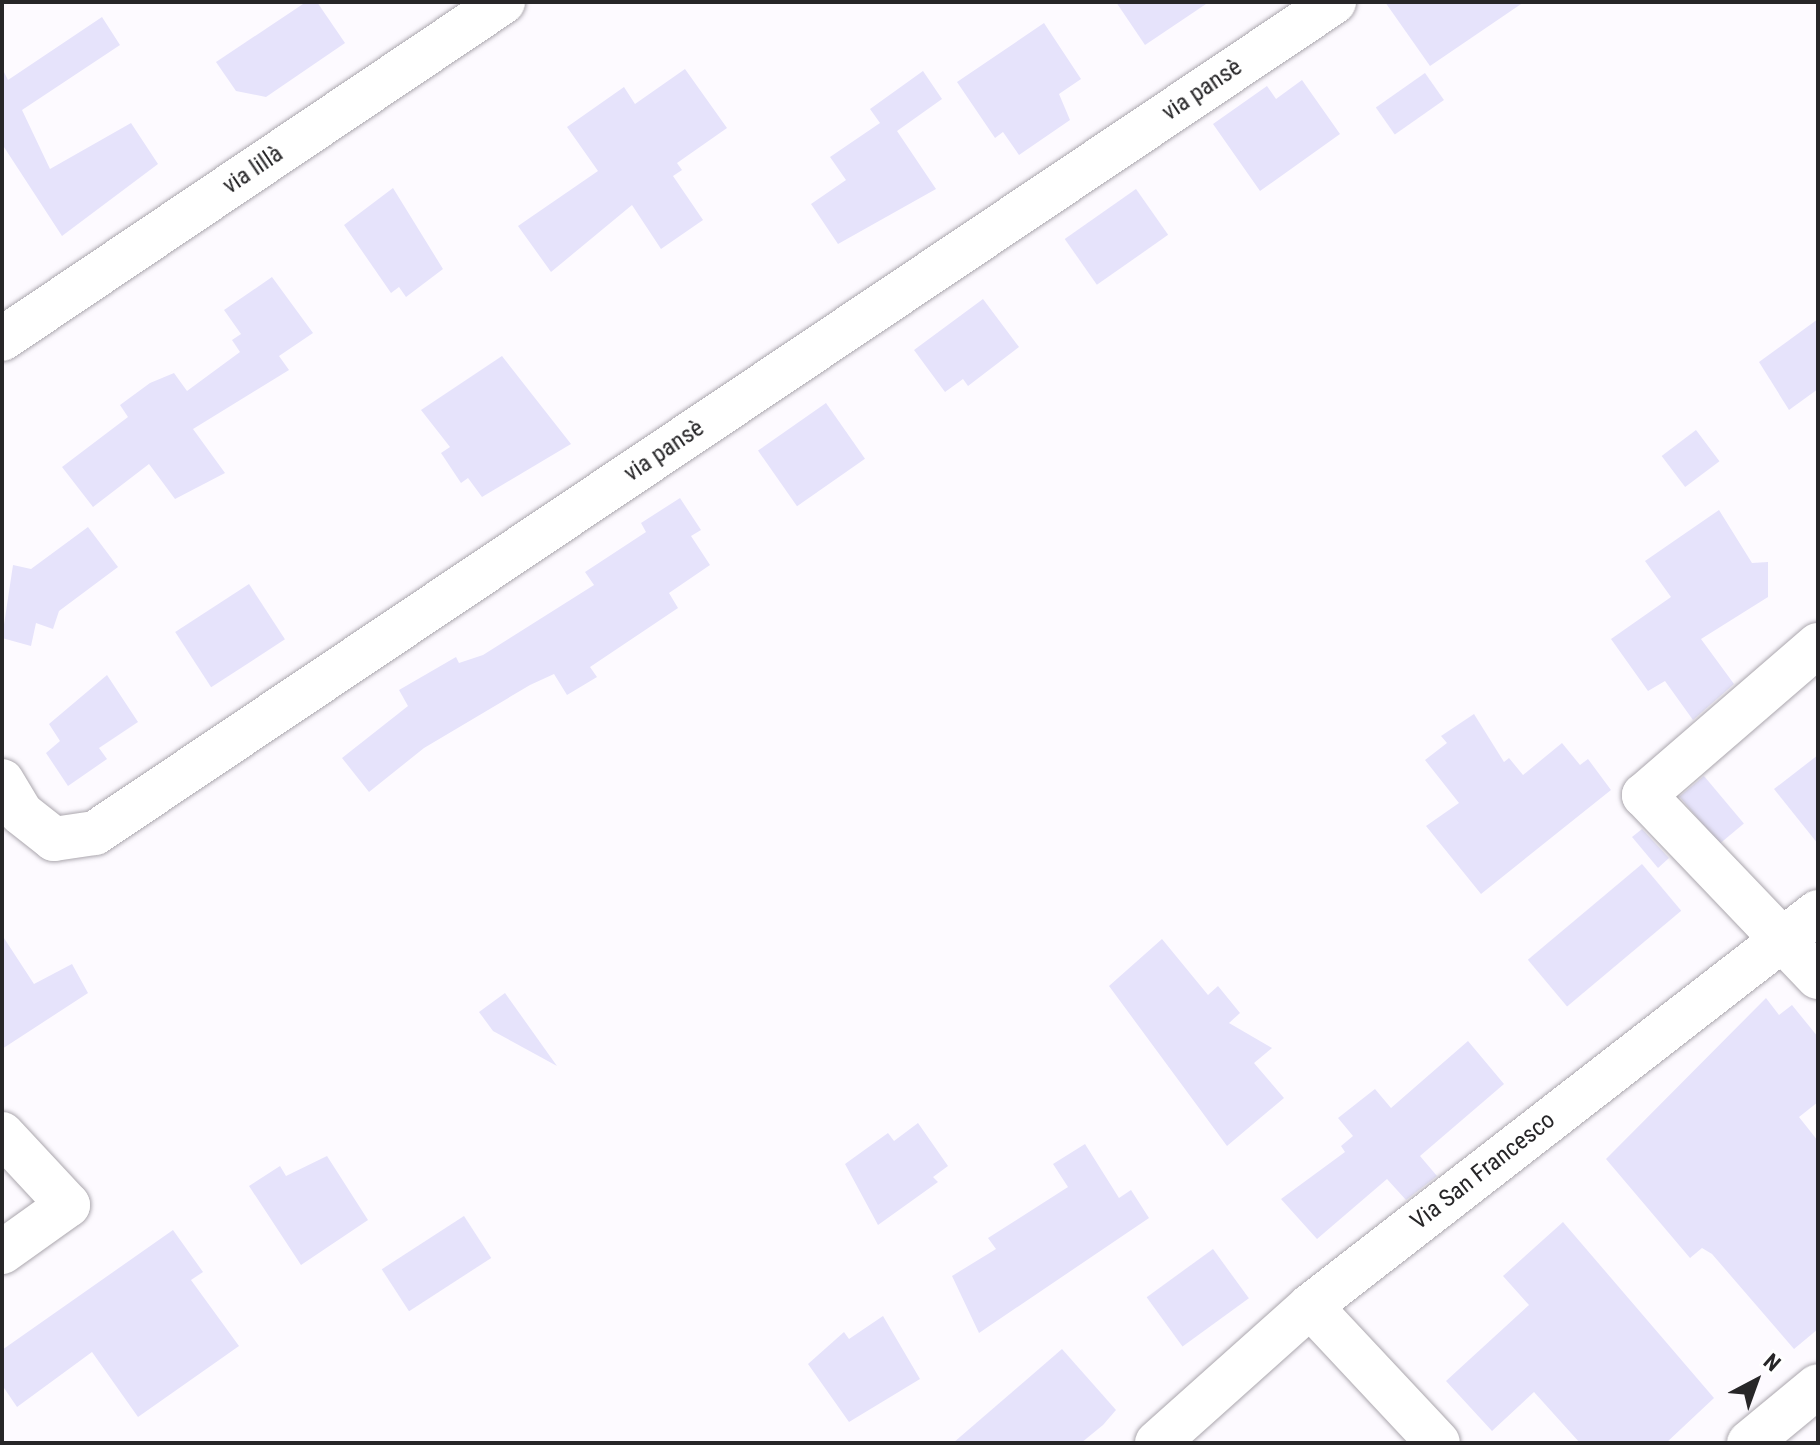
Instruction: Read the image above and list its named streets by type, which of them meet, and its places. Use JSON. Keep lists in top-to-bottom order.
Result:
{
  "streets": {
    "street": ["via pansè", "via lillà", "Via San Francesco"]
  },
  "north": "top right"
}
